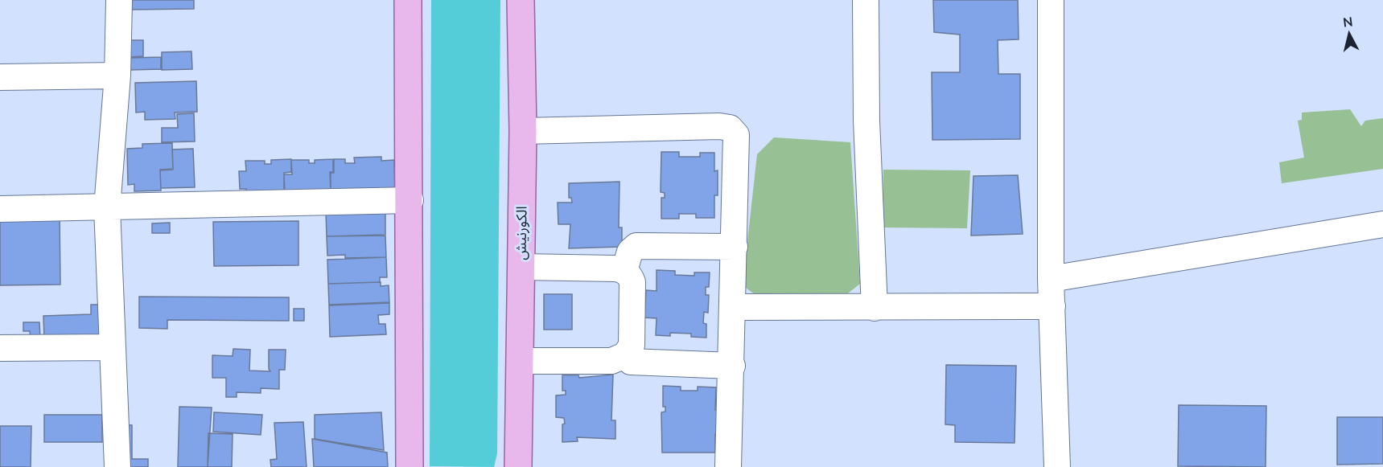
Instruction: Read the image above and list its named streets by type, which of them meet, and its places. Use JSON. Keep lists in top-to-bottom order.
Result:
{
  "streets": {
    "main road": ["الكورنيش"]
  },
  "north": "top"
}
